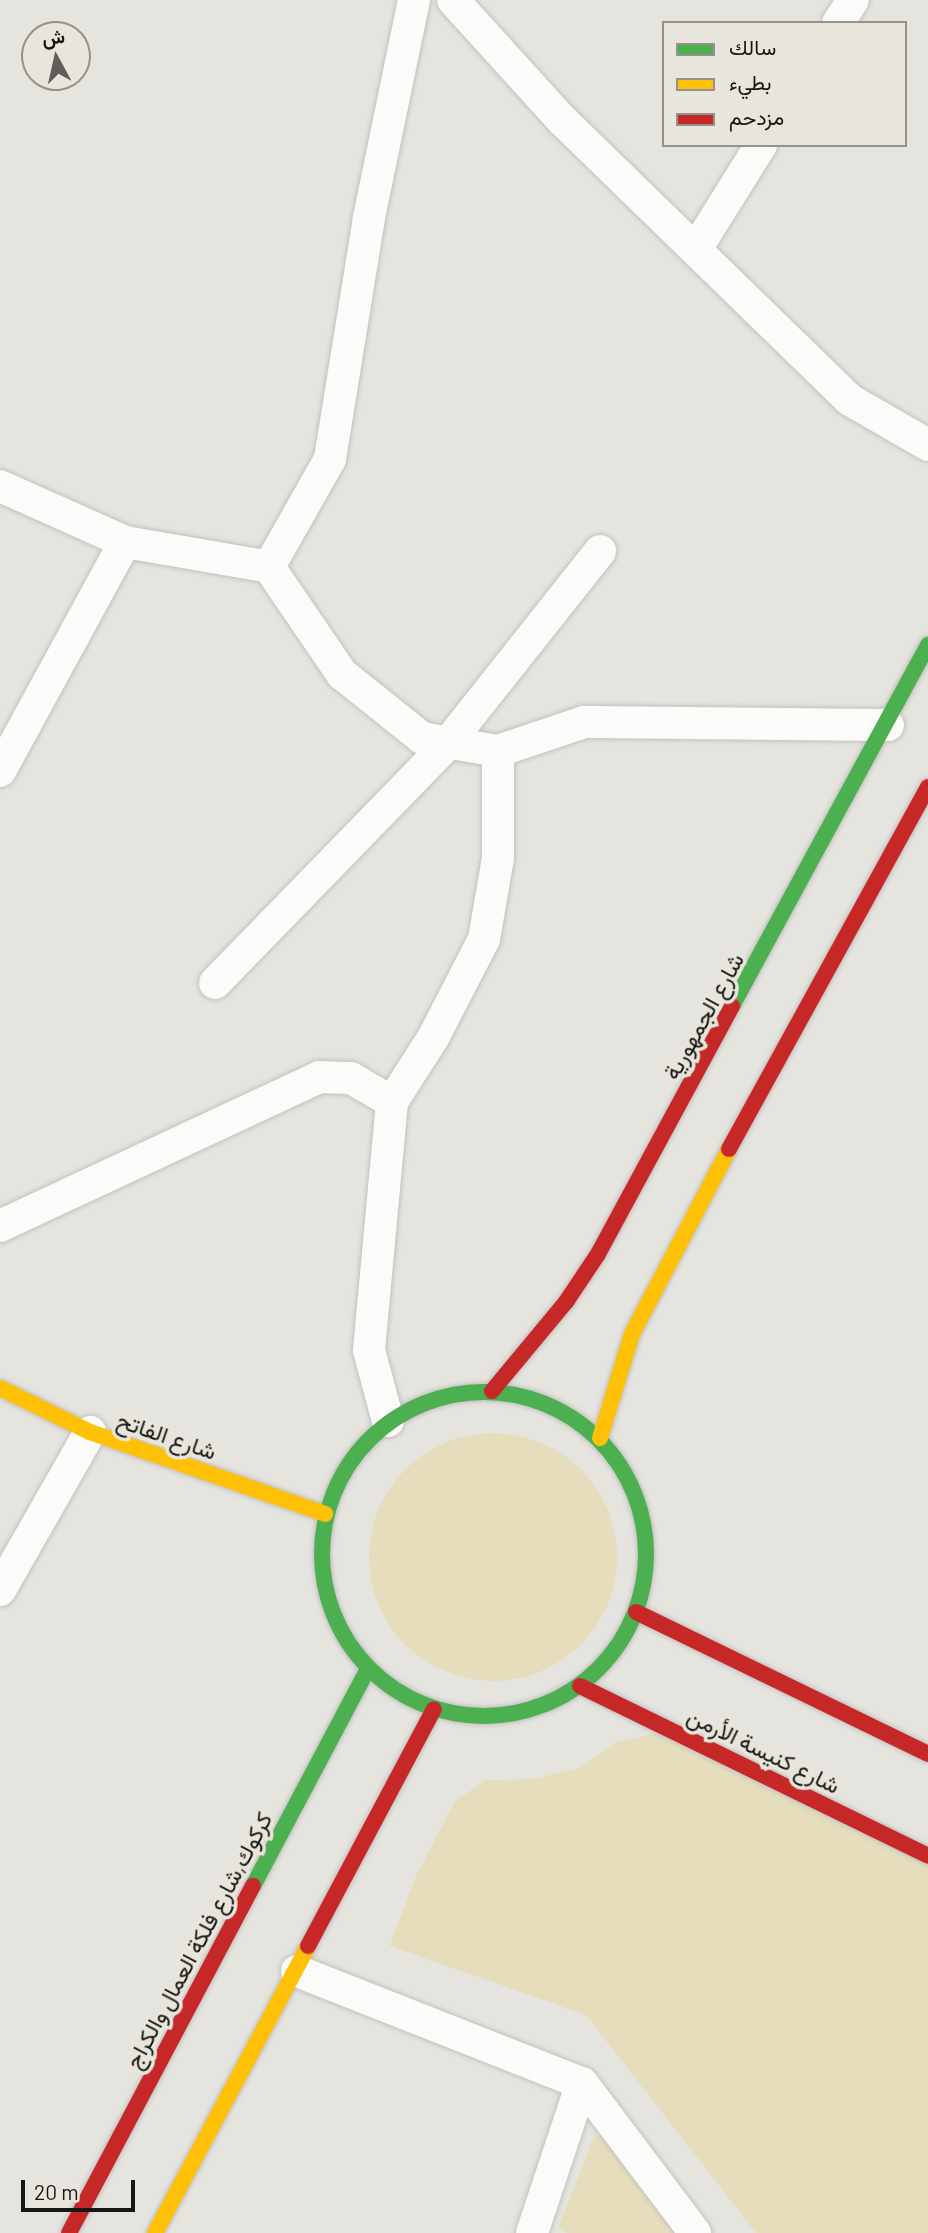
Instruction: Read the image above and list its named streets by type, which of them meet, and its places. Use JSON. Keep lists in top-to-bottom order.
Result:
{
  "streets": {
    "main road": [
      "شارع الجمهورية",
      "شارع الفاتح",
      "شارع كنيسة الأرمن",
      "كركوك,شارع فلكة العمال والكراج"
    ]
  },
  "legend": ["سالك", "بطيء", "مزدحم"],
  "scale_bar": "20 m",
  "north": "top"
}
